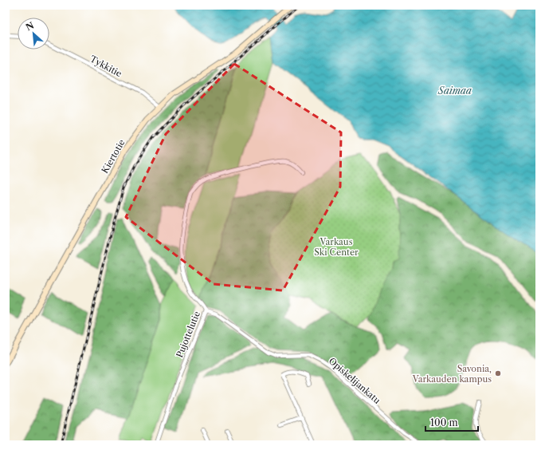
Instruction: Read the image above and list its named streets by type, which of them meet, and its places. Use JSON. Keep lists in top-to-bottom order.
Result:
{
  "streets": {
    "street": [
      "Tykkitie",
      "Kiertotie",
      "Pujottelutie",
      "Opiskelijankatu"
    ]
  },
  "crossings": [
    ["Tykkitie", "Kiertotie"],
    ["Pujottelutie", "Opiskelijankatu"]
  ],
  "water": ["Saimaa"],
  "parks": ["Varkaus Ski Center"],
  "places": ["Savonia, Varkauden kampus"],
  "scale_bar": "100 m",
  "north": "top left"
}
